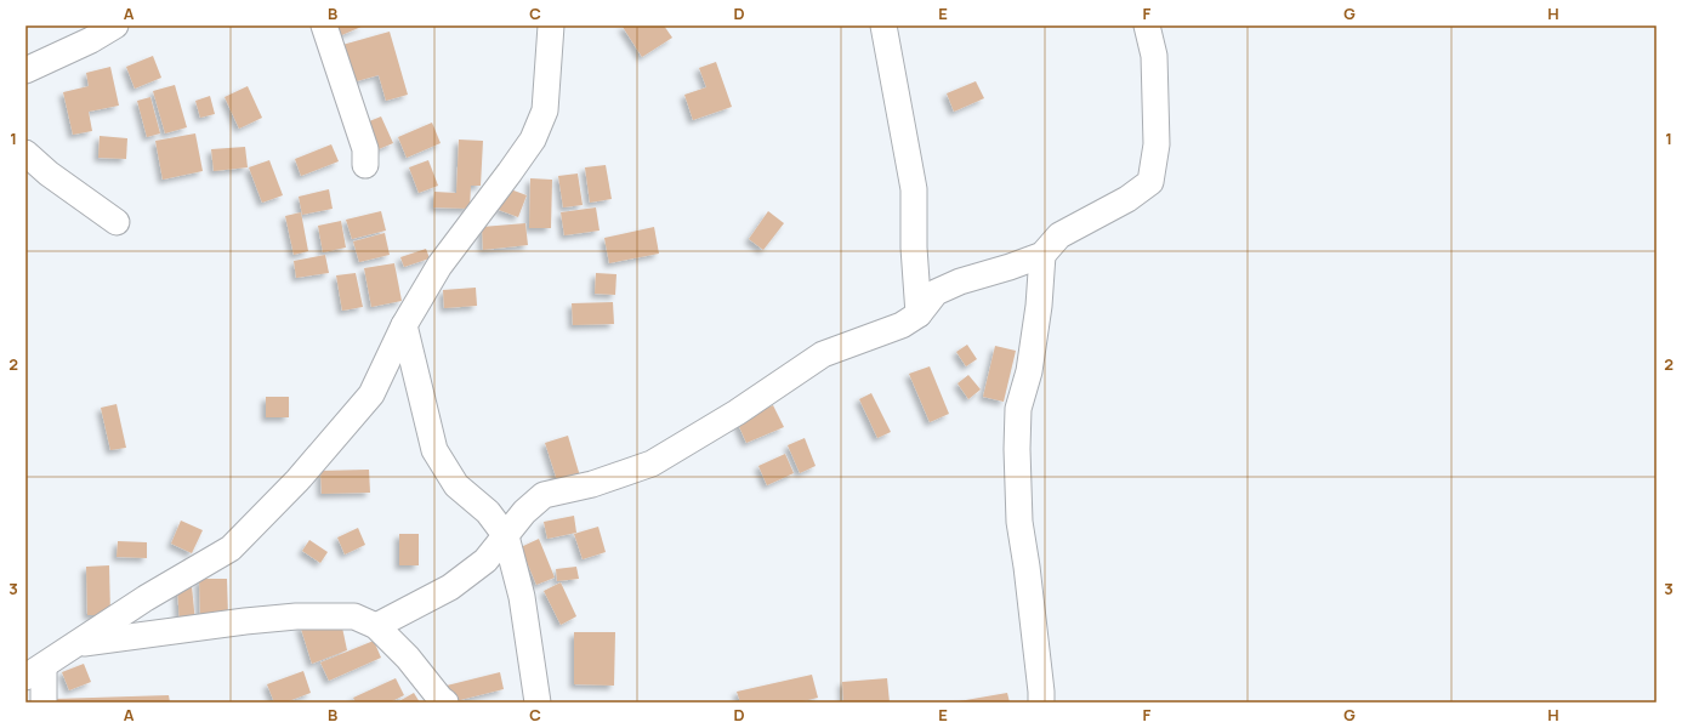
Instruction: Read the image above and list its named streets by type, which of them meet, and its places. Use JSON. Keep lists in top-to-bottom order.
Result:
{
  "grid": {
    "columns": [
      "A",
      "B",
      "C",
      "D",
      "E",
      "F",
      "G",
      "H"
    ],
    "rows": ["1", "2", "3"]
  }
}
